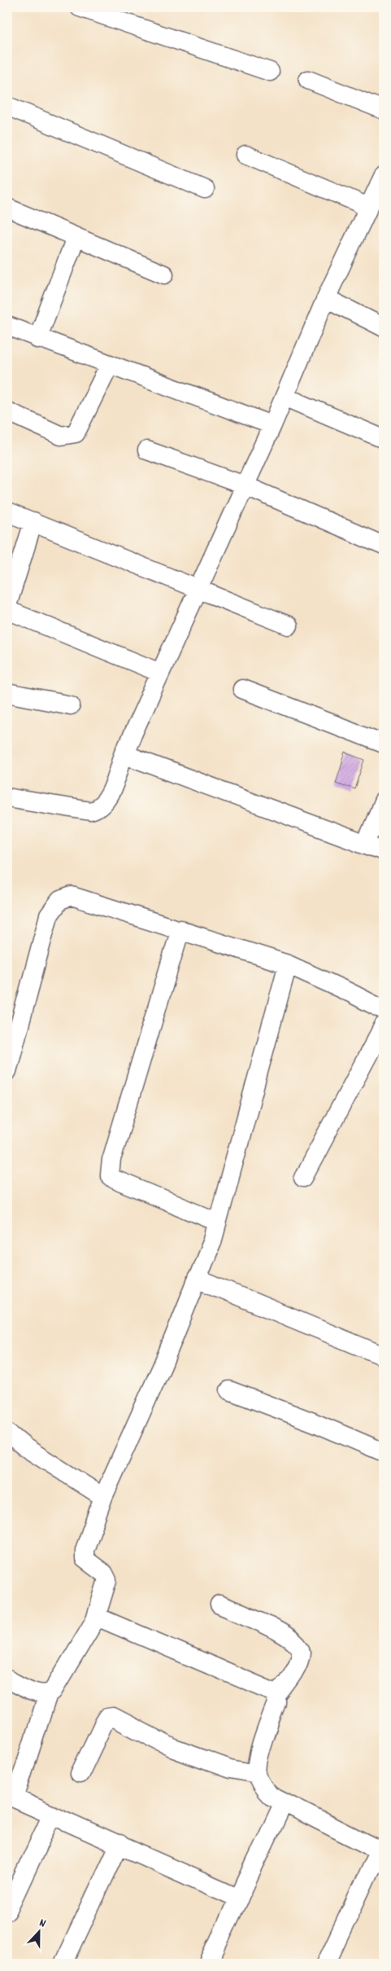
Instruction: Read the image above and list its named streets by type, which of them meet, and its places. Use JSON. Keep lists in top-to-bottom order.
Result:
{
  "north": "top"
}
